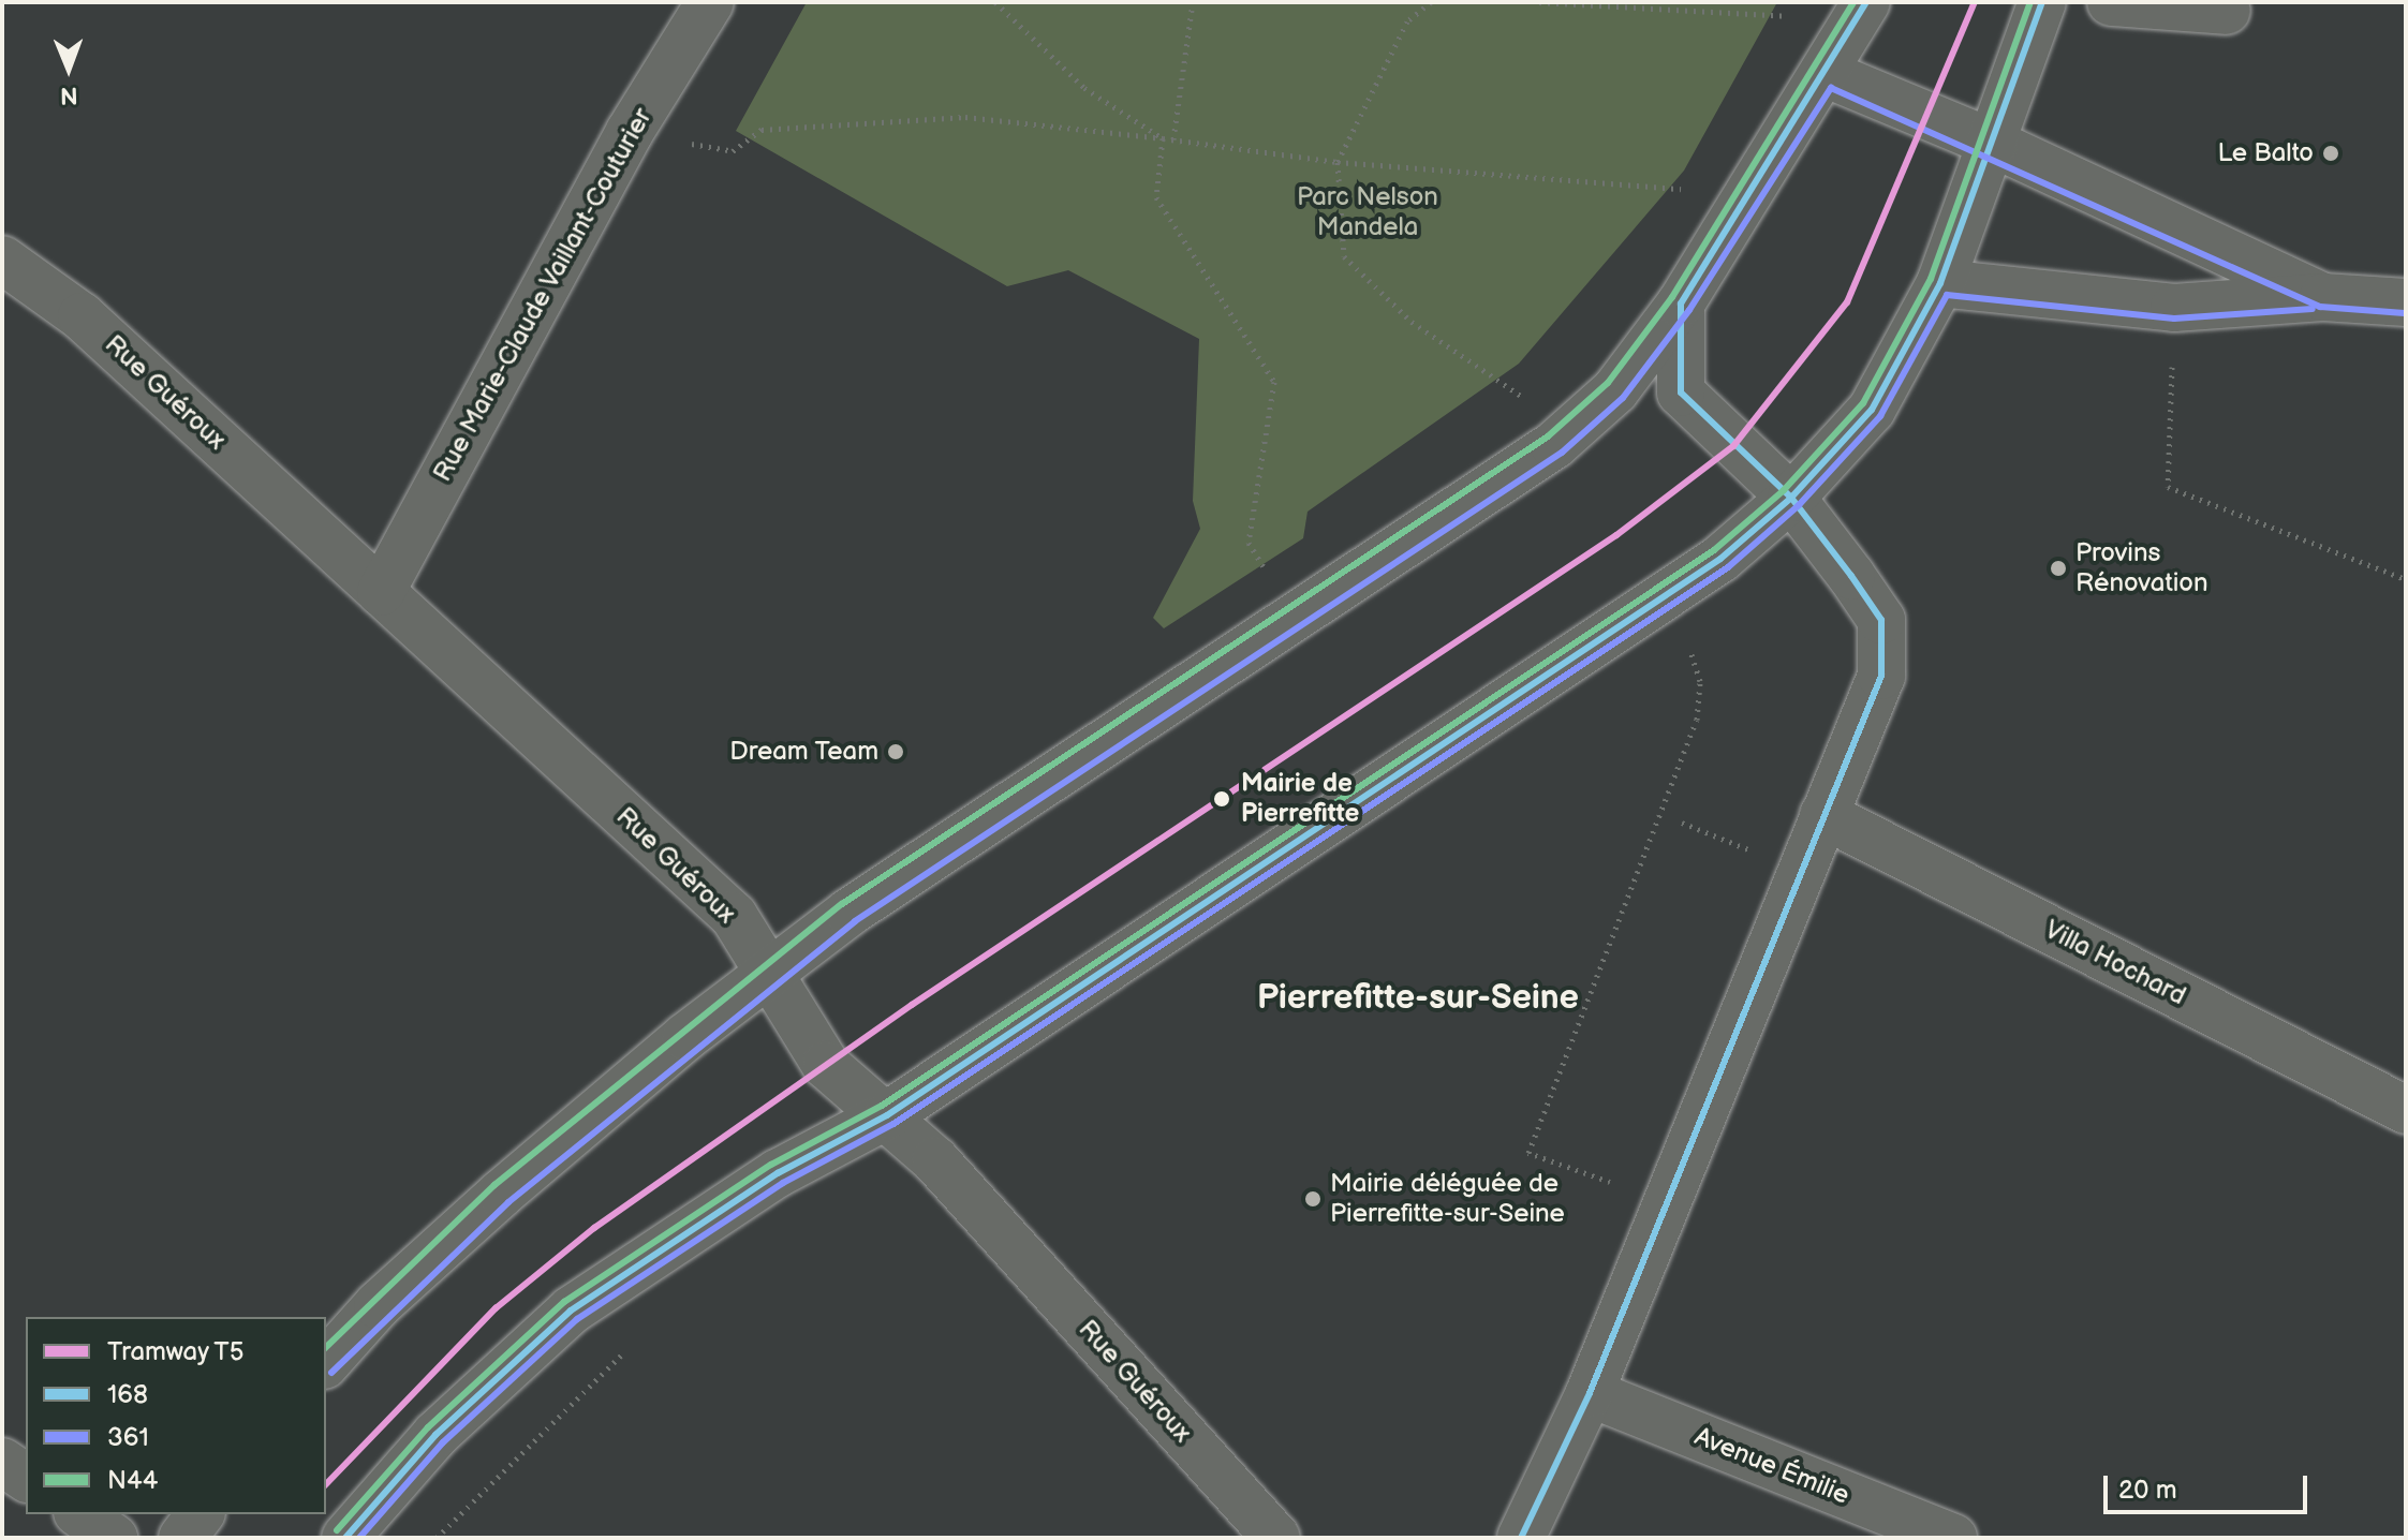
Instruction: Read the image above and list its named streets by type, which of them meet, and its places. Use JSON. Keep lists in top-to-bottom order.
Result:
{
  "streets": {
    "street": [
      "Rue Marie-Claude Vaillant-Couturier",
      "Rue Guéroux",
      "Villa Hochard",
      "Avenue Émilie"
    ]
  },
  "crossings": [
    ["Rue Marie-Claude Vaillant-Couturier", "Rue Guéroux"]
  ],
  "districts": ["Pierrefitte-sur-Seine"],
  "parks": ["Parc Nelson Mandela"],
  "places": [
    "Le Balto",
    "Provins Rénovation",
    "Dream Team",
    "Mairie de Pierrefitte",
    "Mairie déléguée de Pierrefitte-sur-Seine"
  ],
  "lines": [
    "tram line T5",
    "transit line 168",
    "transit line N44",
    "transit line 361"
  ],
  "legend": [
    "Tramway T5",
    "168",
    "361",
    "N44"
  ],
  "scale_bar": "20 m",
  "north": "bottom"
}
